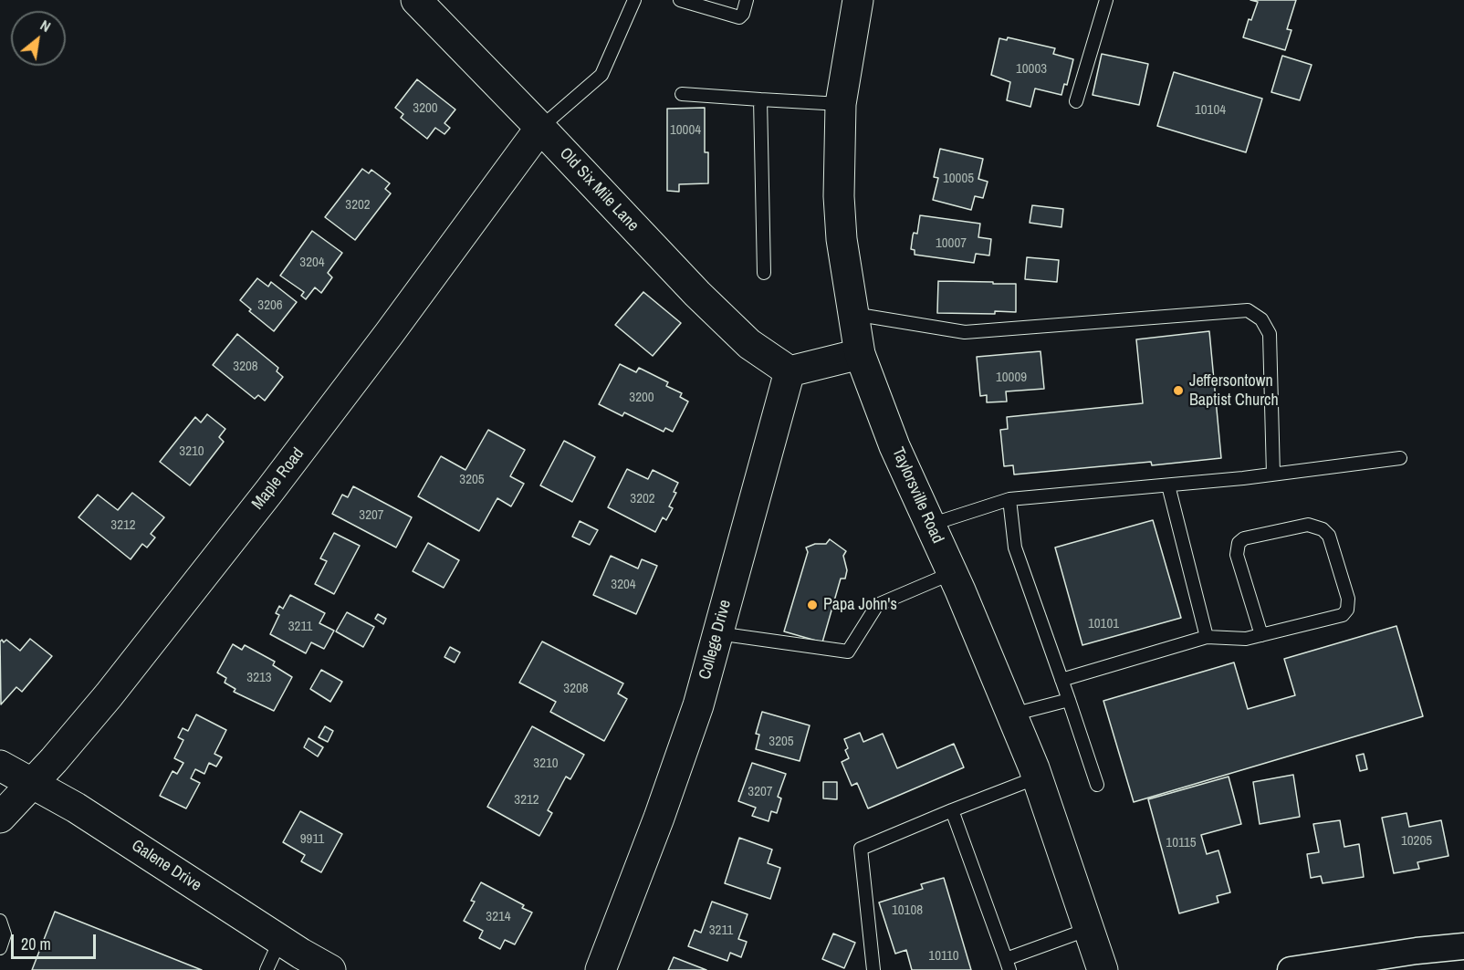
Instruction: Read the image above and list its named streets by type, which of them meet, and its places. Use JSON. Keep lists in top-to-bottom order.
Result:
{
  "streets": {
    "street": [
      "Old Six Mile Lane",
      "Maple Road",
      "Taylorsville Road",
      "College Drive",
      "Galene Drive"
    ]
  },
  "crossings": [
    ["Old Six Mile Lane", "Maple Road"],
    ["Old Six Mile Lane", "College Drive"],
    ["Maple Road", "Galene Drive"]
  ],
  "places": ["Jeffersontown Baptist Church", "Papa John's"],
  "house_numbers": [
    "10003",
    "3200",
    "10104",
    "10004",
    "10005",
    "3202",
    "10007",
    "3204",
    "3206",
    "3208",
    "10009",
    "3200",
    "3210",
    "3205",
    "3202",
    "3207",
    "3212",
    "3204",
    "10101",
    "3211",
    "3213",
    "3208",
    "3205",
    "3210",
    "3207",
    "3212",
    "9911",
    "10205",
    "10115",
    "10108",
    "3214",
    "3211",
    "10110"
  ],
  "scale_bar": "20 m",
  "north": "top right"
}
